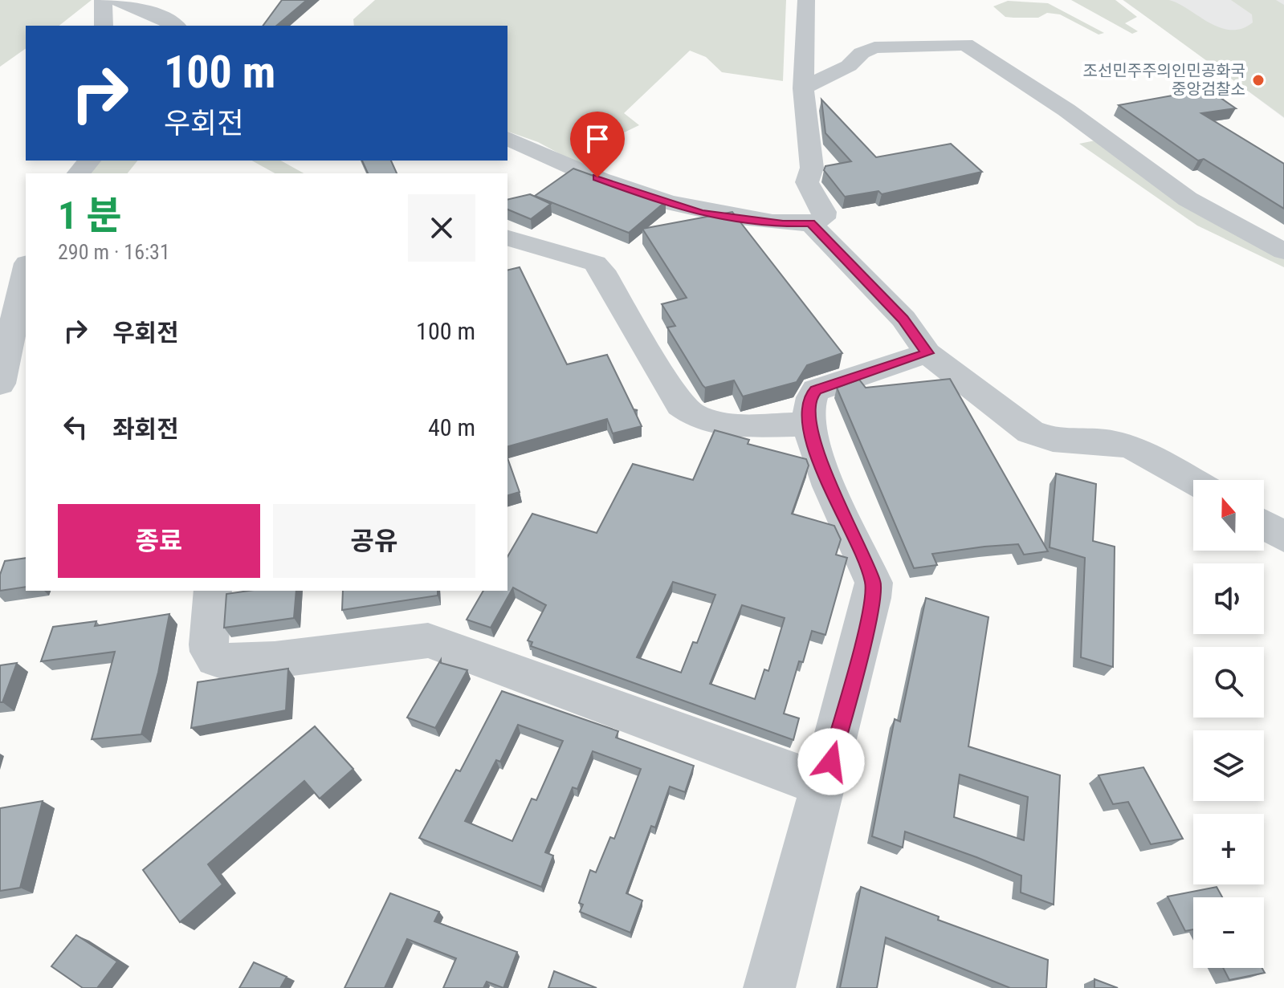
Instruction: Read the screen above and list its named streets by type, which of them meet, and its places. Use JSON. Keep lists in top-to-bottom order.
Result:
{
  "places": ["조선민주주의인민공화국 중앙검찰소"],
  "north": "top",
  "page": {
    "turn": ["100 m", "우회전"],
    "heading": ["1 분", "290 m · 16:31"],
    "list": [
      {
        "name": "우회전",
        "value": "100 m"
      },
      {
        "name": "좌회전",
        "value": "40 m"
      }
    ],
    "map_buttons": ["+", "−"],
    "buttons": ["종료", "공유"]
  }
}
